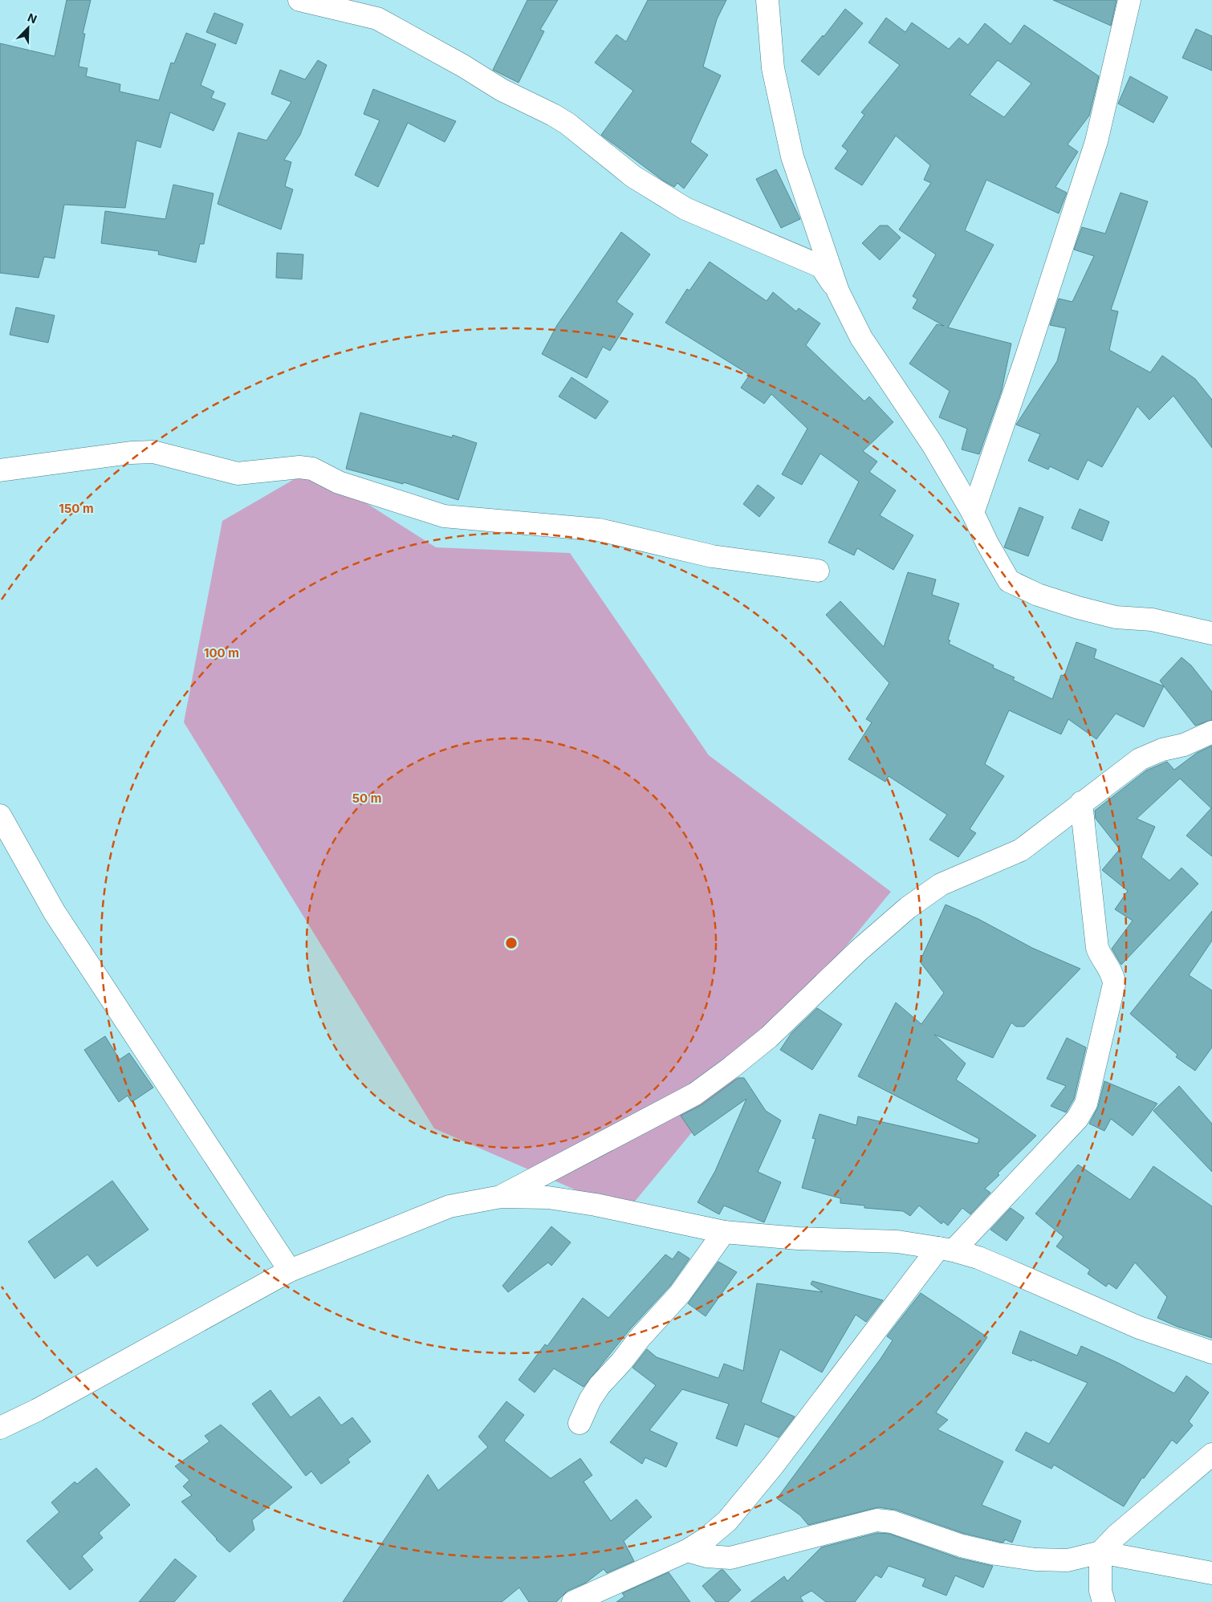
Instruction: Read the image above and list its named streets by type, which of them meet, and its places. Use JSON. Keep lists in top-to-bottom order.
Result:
{
  "north": "top right",
  "rings": ["150 m", "100 m", "50 m"]
}
